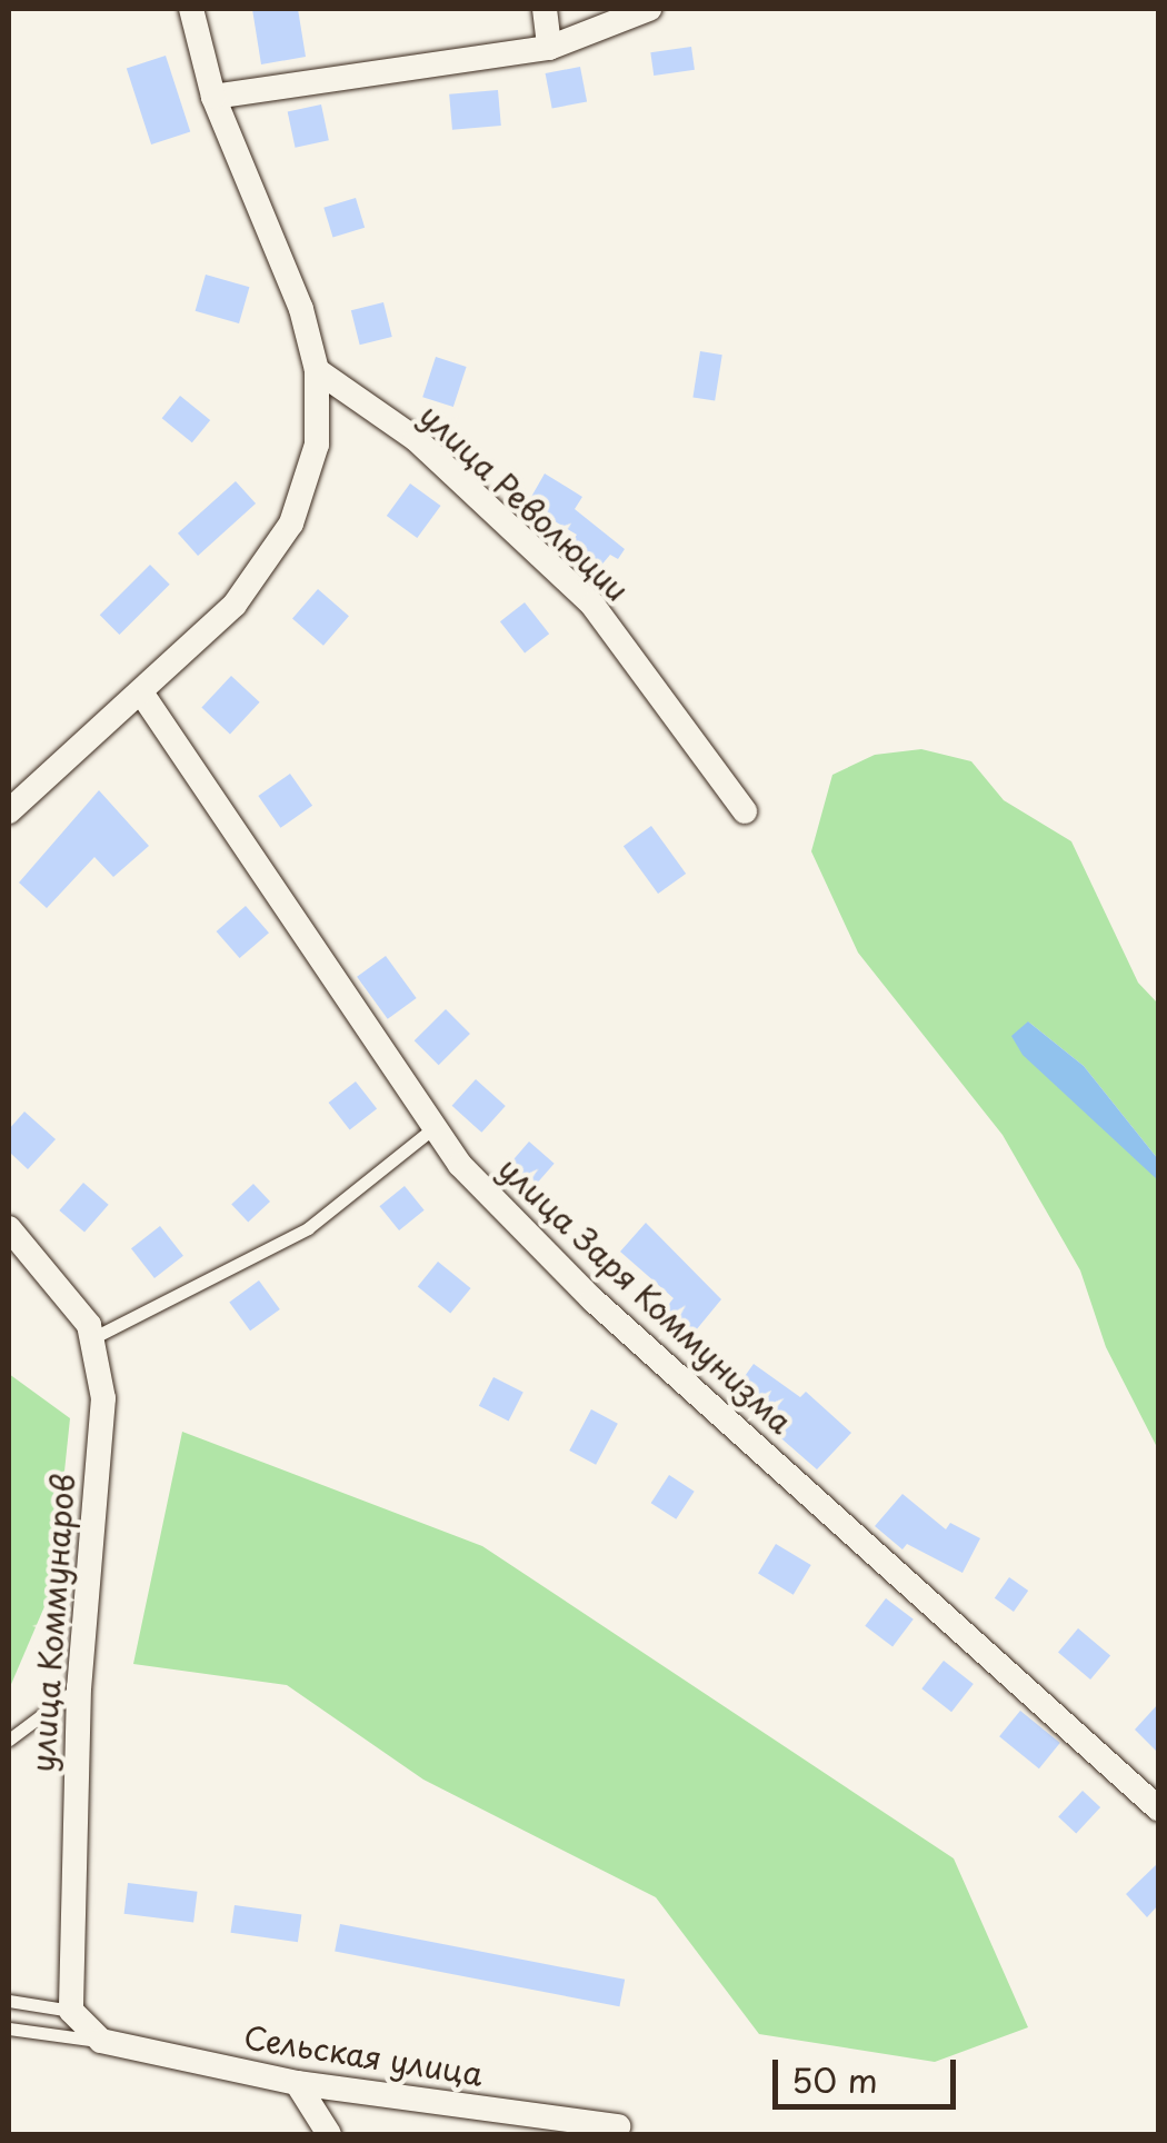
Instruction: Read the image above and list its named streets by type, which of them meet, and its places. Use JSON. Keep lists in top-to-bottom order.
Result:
{
  "streets": {
    "street": [
      "улица Революции",
      "улица Заря Коммунизма",
      "улица Коммунаров",
      "Сельская улица"
    ]
  },
  "scale_bar": "50 m"
}
